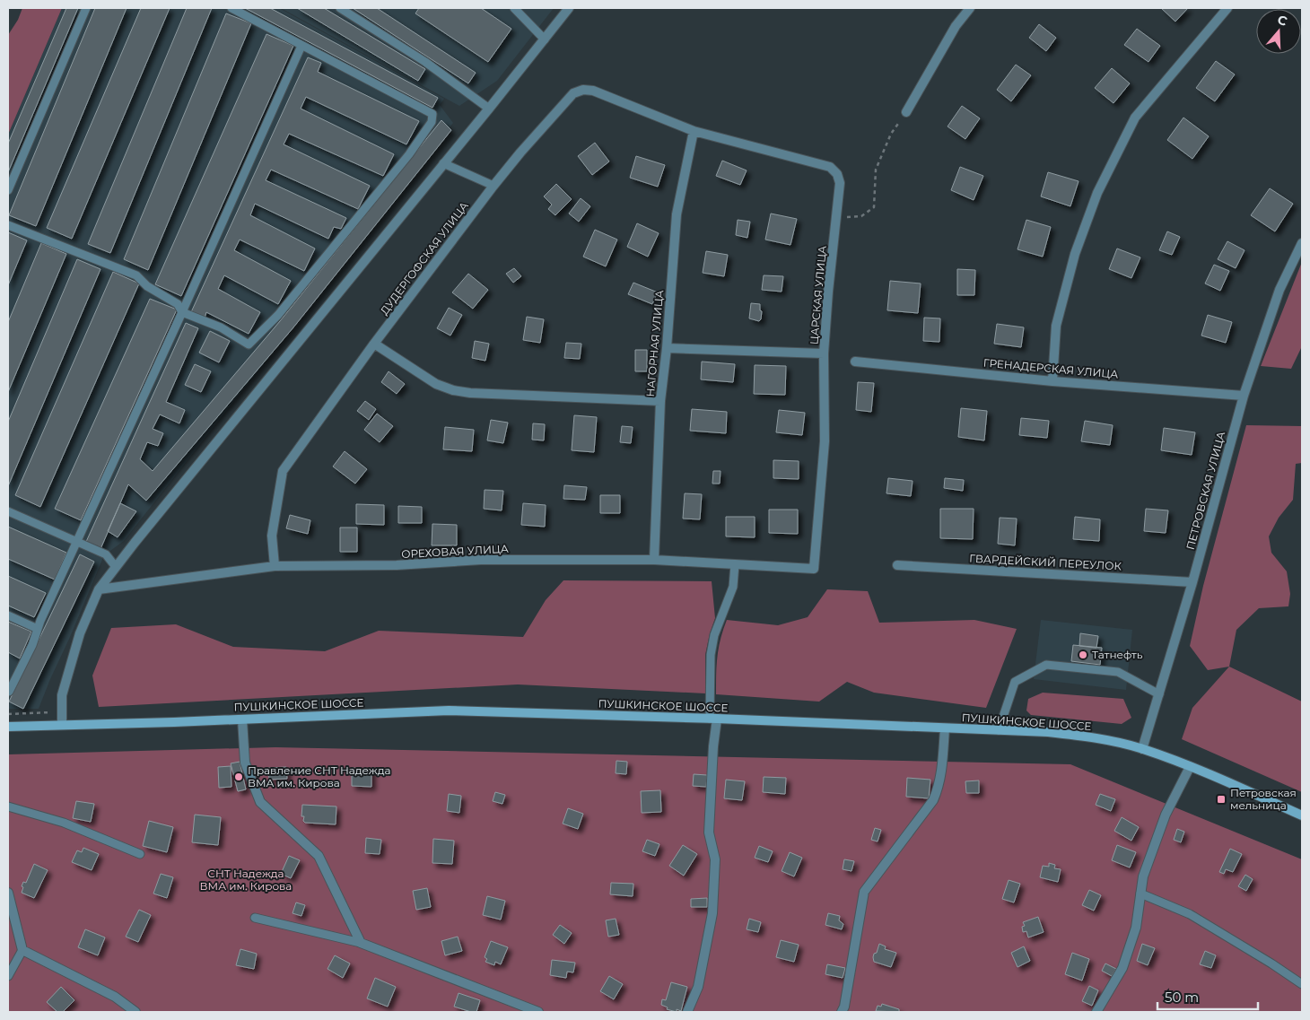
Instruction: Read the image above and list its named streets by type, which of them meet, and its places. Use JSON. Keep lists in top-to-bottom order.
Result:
{
  "streets": {
    "main road": ["ПУШКИНСКОЕ ШОССЕ"],
    "street": [
      "ДУДЕРГОФСКАЯ УЛИЦА",
      "ЦАРСКАЯ УЛИЦА",
      "НАГОРНАЯ УЛИЦА",
      "ГРЕНАДЕРСКАЯ УЛИЦА",
      "ПЕТРОВСКАЯ УЛИЦА",
      "ОРЕХОВАЯ УЛИЦА",
      "ГВАРДЕЙСКИЙ ПЕРЕУЛОК"
    ]
  },
  "crossings": [
    ["ДУДЕРГОФСКАЯ УЛИЦА", "ЦАРСКАЯ УЛИЦА"],
    ["ДУДЕРГОФСКАЯ УЛИЦА", "НАГОРНАЯ УЛИЦА"],
    ["ДУДЕРГОФСКАЯ УЛИЦА", "ОРЕХОВАЯ УЛИЦА"],
    ["ЦАРСКАЯ УЛИЦА", "НАГОРНАЯ УЛИЦА"],
    ["ЦАРСКАЯ УЛИЦА", "ОРЕХОВАЯ УЛИЦА"],
    ["НАГОРНАЯ УЛИЦА", "ОРЕХОВАЯ УЛИЦА"],
    ["ГРЕНАДЕРСКАЯ УЛИЦА", "ПЕТРОВСКАЯ УЛИЦА"],
    ["ПЕТРОВСКАЯ УЛИЦА", "ГВАРДЕЙСКИЙ ПЕРЕУЛОК"],
    ["ПЕТРОВСКАЯ УЛИЦА", "ПУШКИНСКОЕ ШОССЕ"]
  ],
  "parks": ["СНТ Надежда ВМА им. Кирова"],
  "places": {
    "other": ["Татнефть", "Правление СНТ Надежда ВМА им. Кирова"],
    "transit": ["Петровская мельница"]
  },
  "scale_bar": "50 m",
  "north": "top"
}
